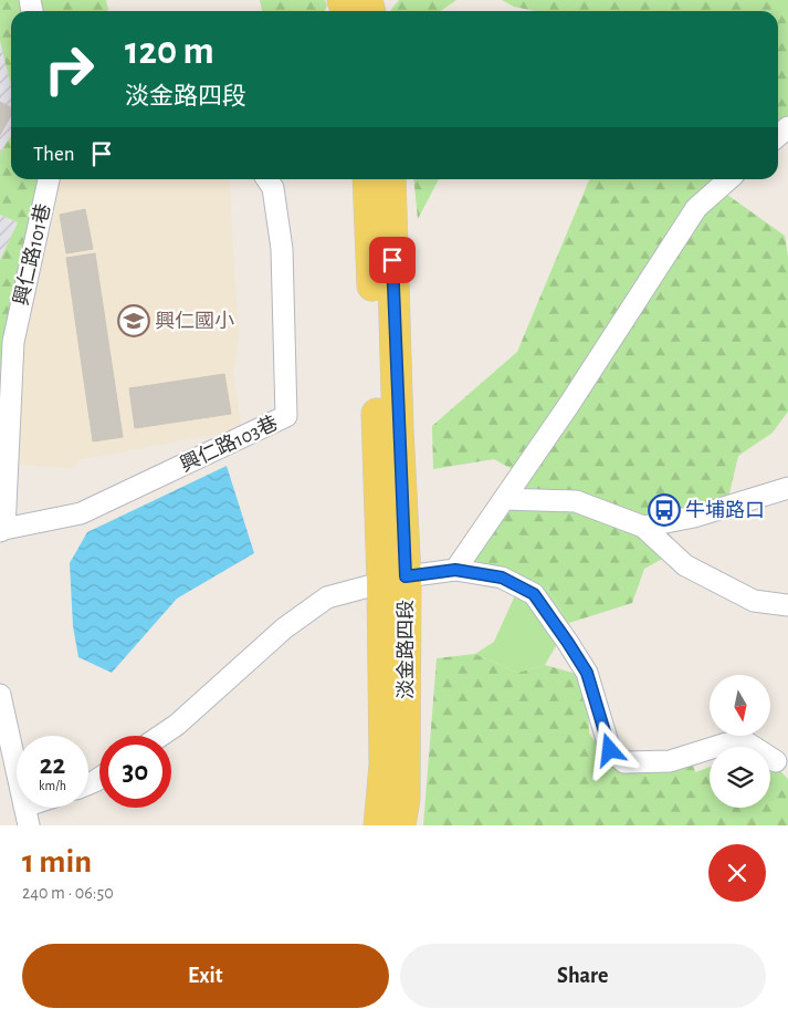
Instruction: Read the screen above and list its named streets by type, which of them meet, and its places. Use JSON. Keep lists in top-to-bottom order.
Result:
{
  "streets": {
    "main road": ["淡金路四段"],
    "street": ["興仁路101巷", "興仁路103巷"]
  },
  "crossings": [
    ["興仁路101巷", "興仁路103巷"]
  ],
  "places": {
    "school or university": ["興仁國小"],
    "bus stop": ["牛埔路口"]
  },
  "north": "bottom",
  "page": {
    "turn": ["120 m", "淡金路四段"],
    "then": "Then",
    "speed": "22 km/h",
    "limit": "30",
    "heading": ["1 min", "240 m · 06:50"],
    "buttons": ["Exit", "Share"]
  }
}
